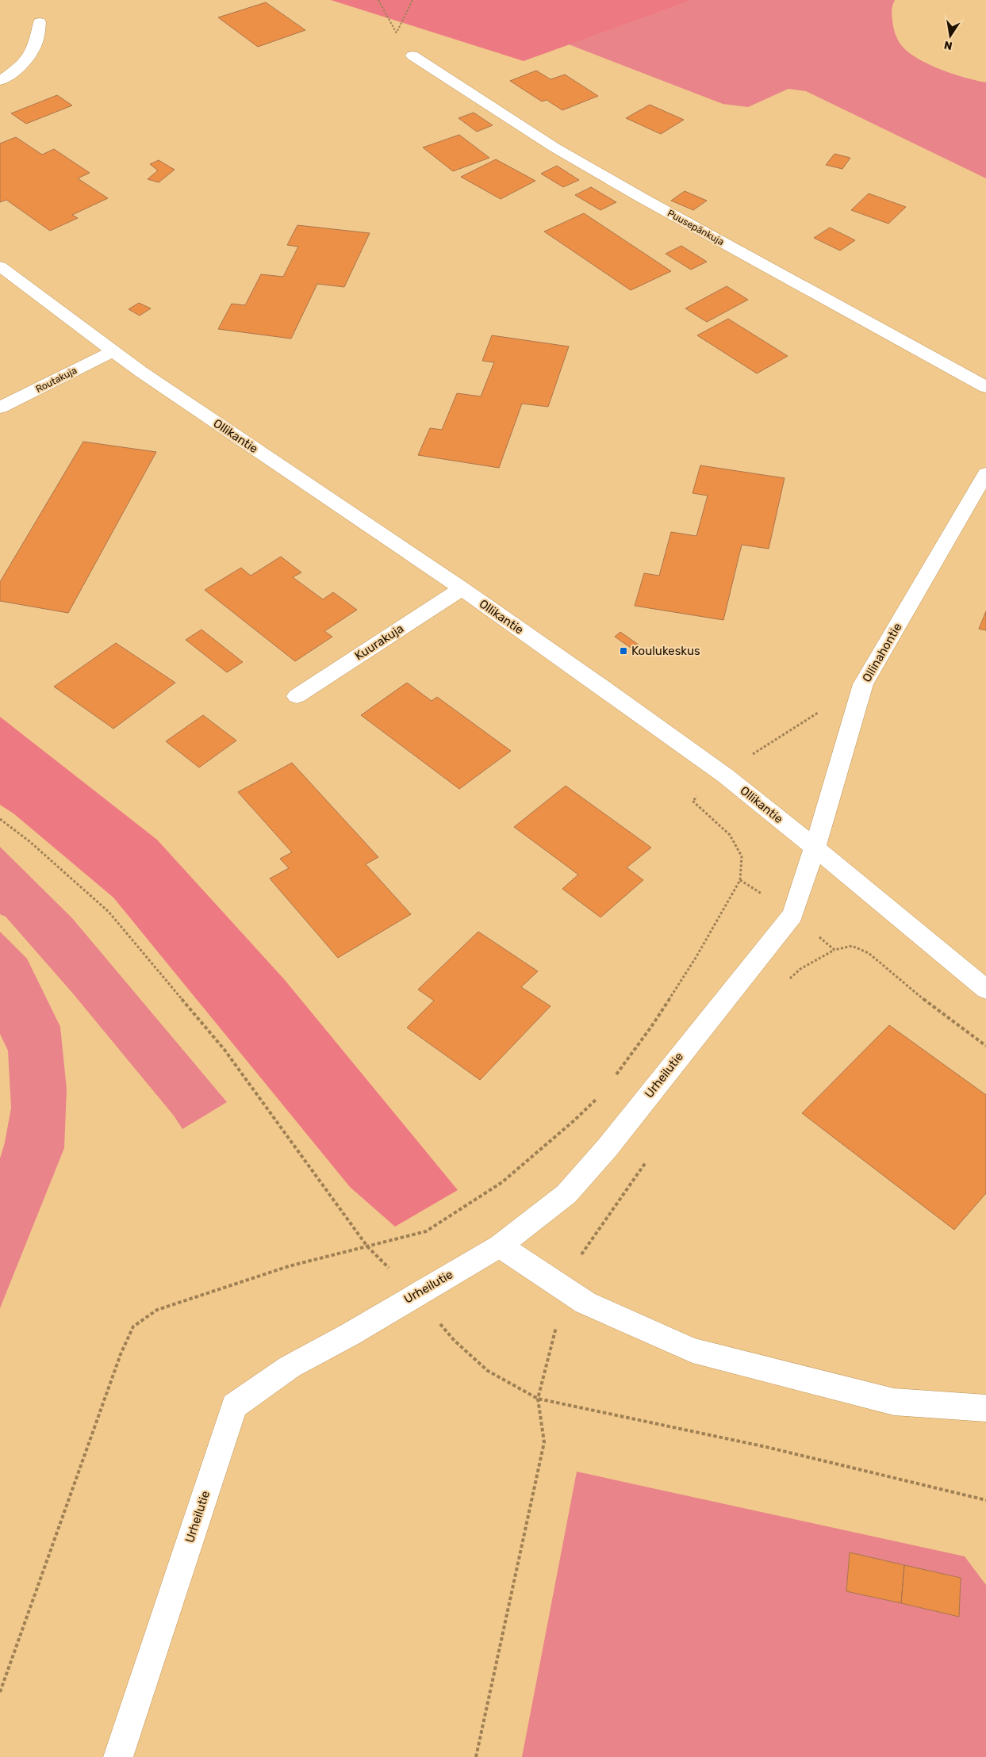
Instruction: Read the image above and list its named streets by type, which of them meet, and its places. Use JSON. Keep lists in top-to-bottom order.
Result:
{
  "streets": {
    "street": [
      "Puusepänkuja",
      "Routakuja",
      "Ollikantie",
      "Kuurakuja",
      "Ollinahontie",
      "Urheilutie"
    ]
  },
  "crossings": [
    ["Routakuja", "Ollikantie"],
    ["Ollikantie", "Kuurakuja"],
    ["Ollikantie", "Ollinahontie"],
    ["Ollikantie", "Urheilutie"],
    ["Ollinahontie", "Urheilutie"]
  ],
  "places": {
    "transit": ["Koulukeskus"]
  },
  "north": "bottom"
}
